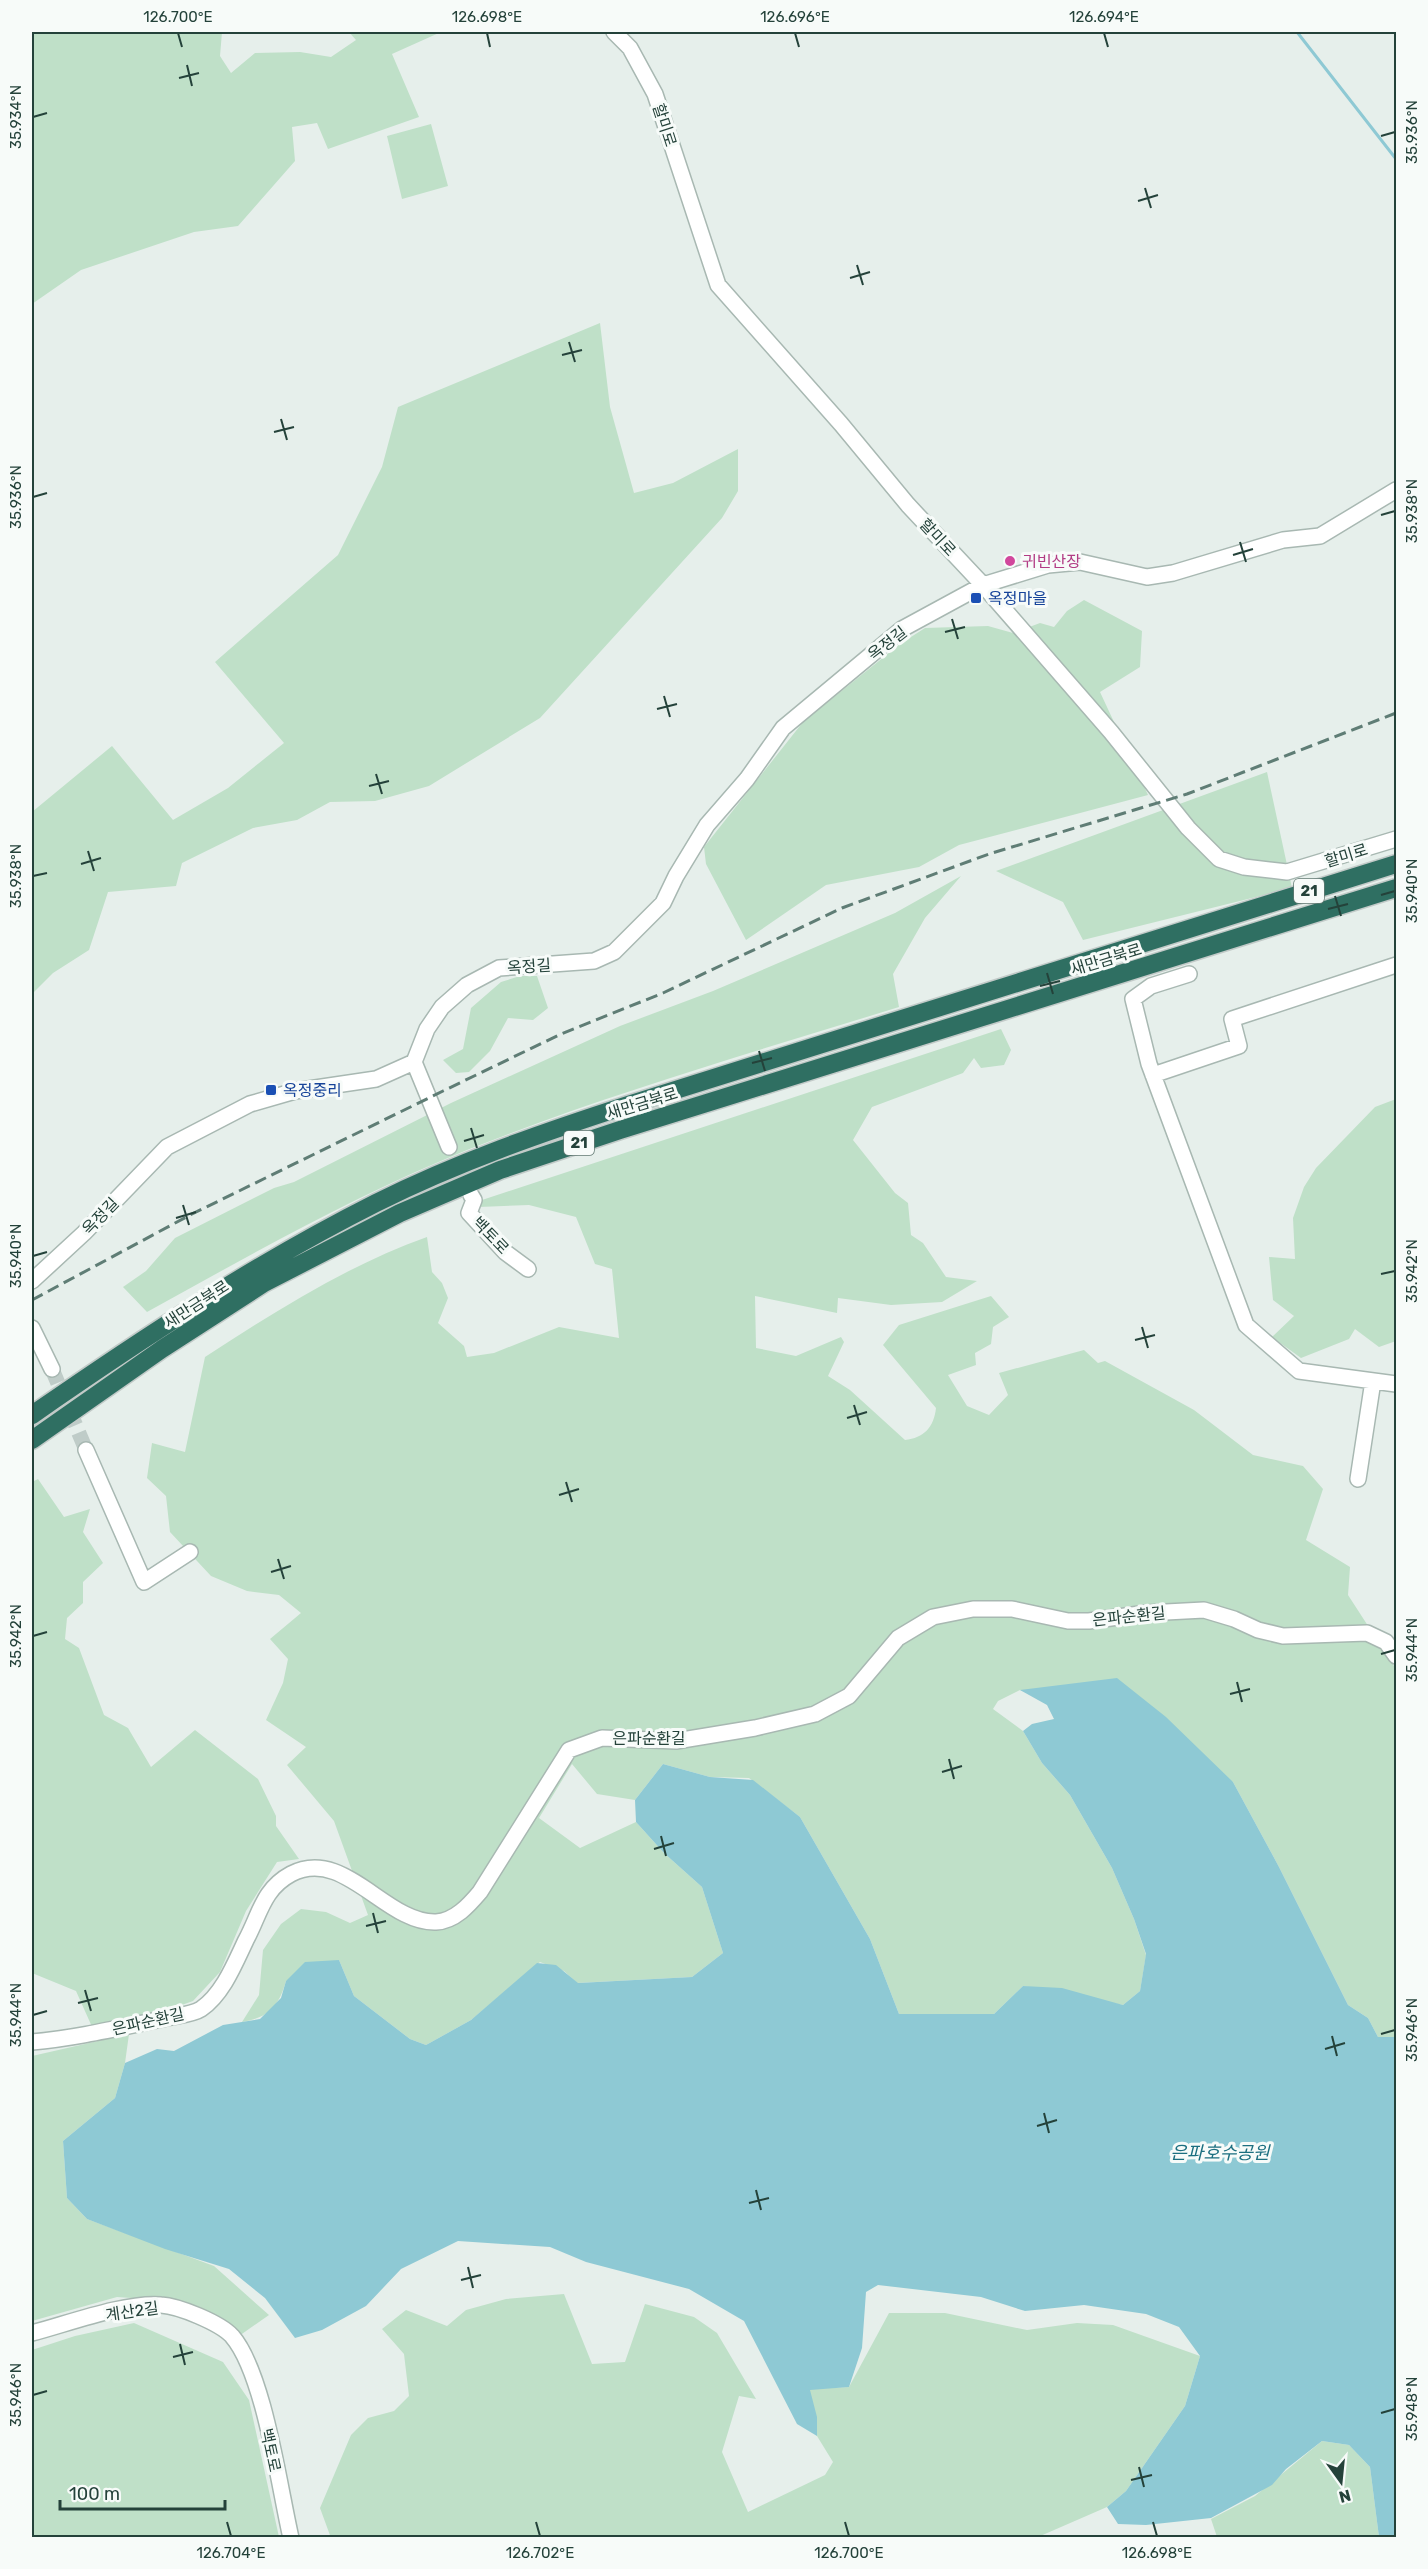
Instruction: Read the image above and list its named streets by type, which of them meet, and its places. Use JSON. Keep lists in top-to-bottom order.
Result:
{
  "streets": {
    "highway": ["21", "새만금북로"],
    "street": [
      "할미로",
      "옥정길",
      "백토로",
      "은파순환길",
      "계산2길"
    ]
  },
  "crossings": [
    ["할미로", "옥정길"],
    ["백토로", "계산2길"]
  ],
  "water": ["은파호수공원"],
  "places": {
    "other": ["귀빈산장"],
    "transit": ["옥정마을", "옥정중리"]
  },
  "scale_bar": "100 m",
  "north": "bottom",
  "coordinates": [
    "126.700°E",
    "126.698°E",
    "126.696°E",
    "126.694°E",
    "35.934°N",
    "35.936°N",
    "35.938°N",
    "35.940°N",
    "35.942°N",
    "35.944°N",
    "35.946°N",
    "35.948°N",
    "126.704°E",
    "126.702°E"
  ]
}
